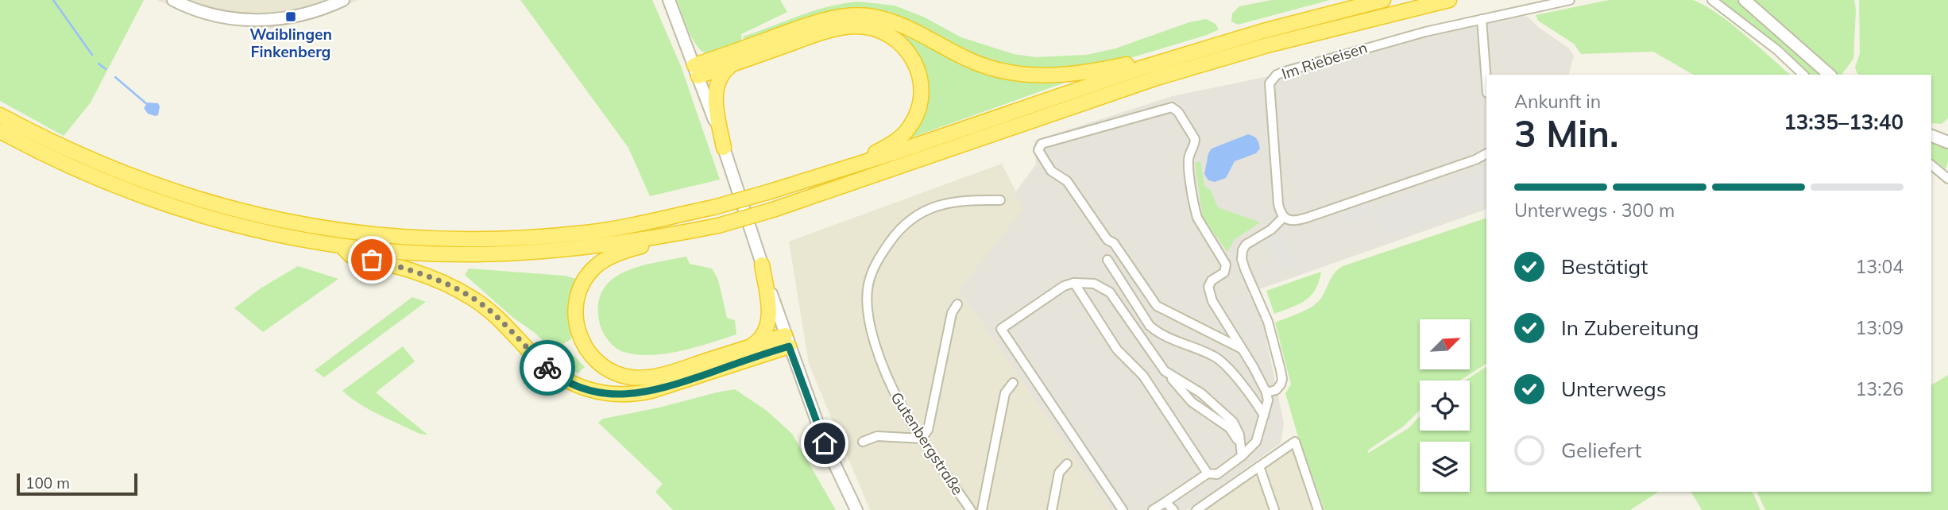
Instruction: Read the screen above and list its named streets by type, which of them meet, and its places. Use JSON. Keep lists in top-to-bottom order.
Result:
{
  "streets": {
    "street": ["Im Riebeisen", "Gutenbergstraße"]
  },
  "places": {
    "transit": ["Waiblingen Finkenberg"]
  },
  "scale_bar": "100 m",
  "north": "top right",
  "page": {
    "heading": ["3 Min.", "Ankunft in", "13:35–13:40"],
    "bar": "Unterwegs · 300 m",
    "list": [
      ["Bestätigt", "13:04"],
      ["In Zubereitung", "13:09"],
      ["Unterwegs", "13:26"],
      "Geliefert"
    ],
    "scale": "100 m"
  }
}
